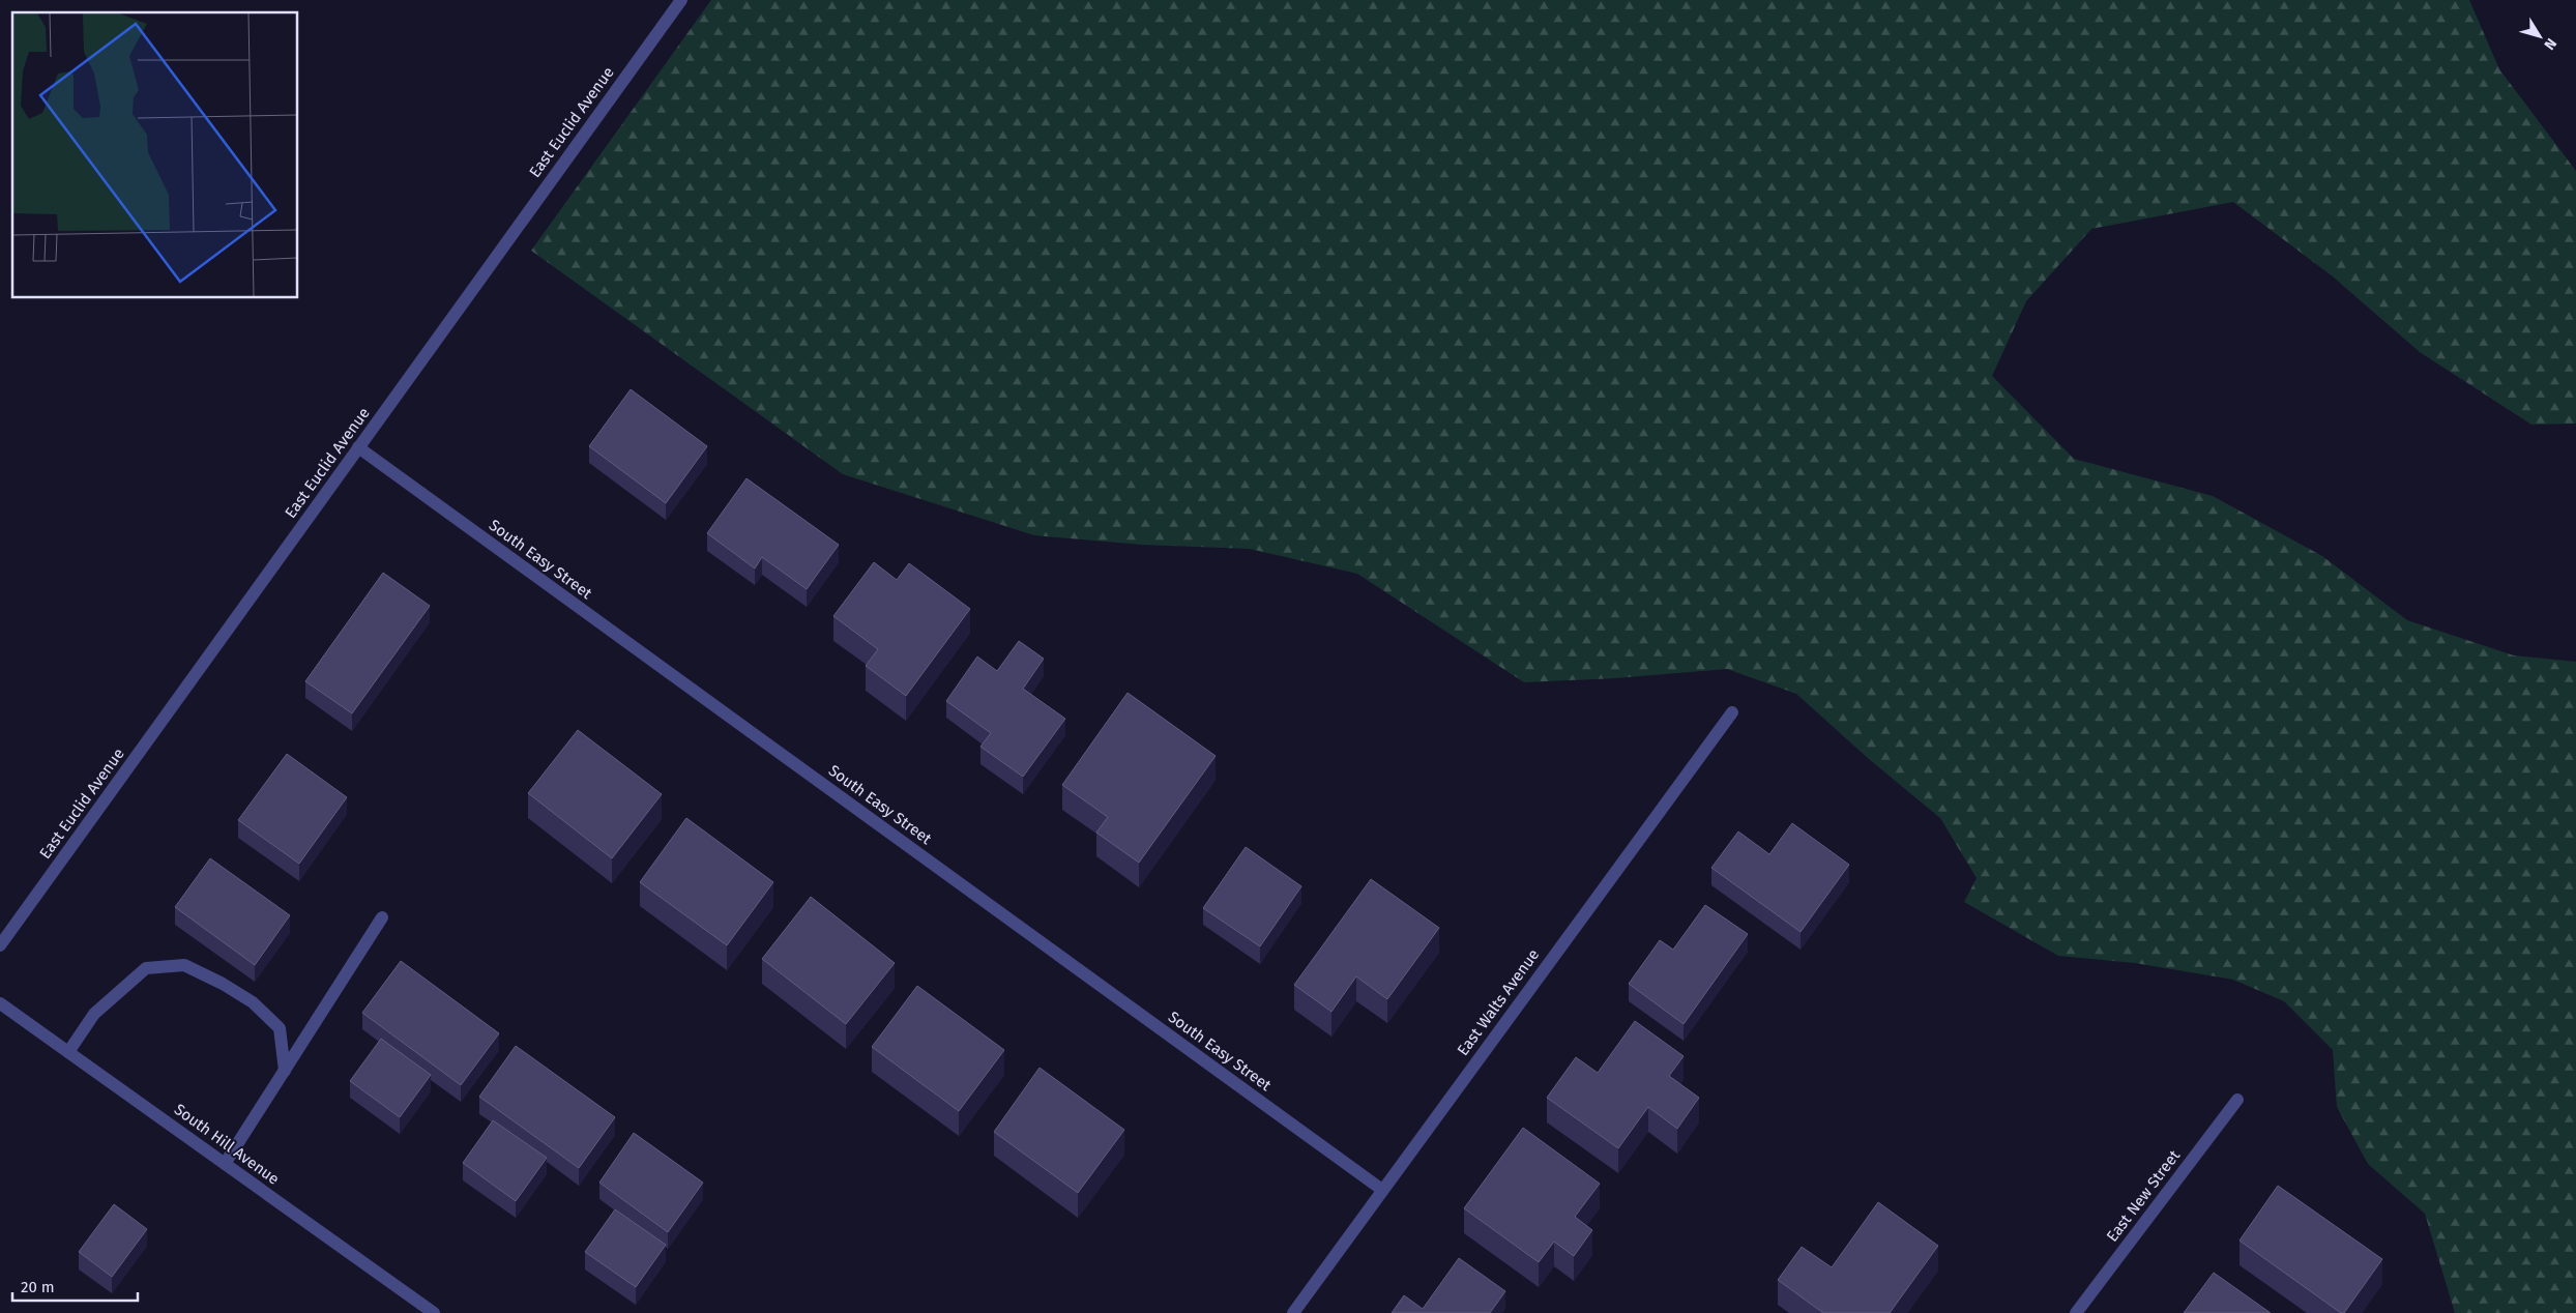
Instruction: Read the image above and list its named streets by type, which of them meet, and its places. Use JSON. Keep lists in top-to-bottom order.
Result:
{
  "streets": {
    "street": [
      "East Euclid Avenue",
      "South Easy Street",
      "East Walts Avenue",
      "South Hill Avenue",
      "East New Street"
    ]
  },
  "crossings": [
    ["East Euclid Avenue", "South Easy Street"],
    ["South Easy Street", "East Walts Avenue"]
  ],
  "scale_bar": "20 m",
  "north": "bottom right"
}
